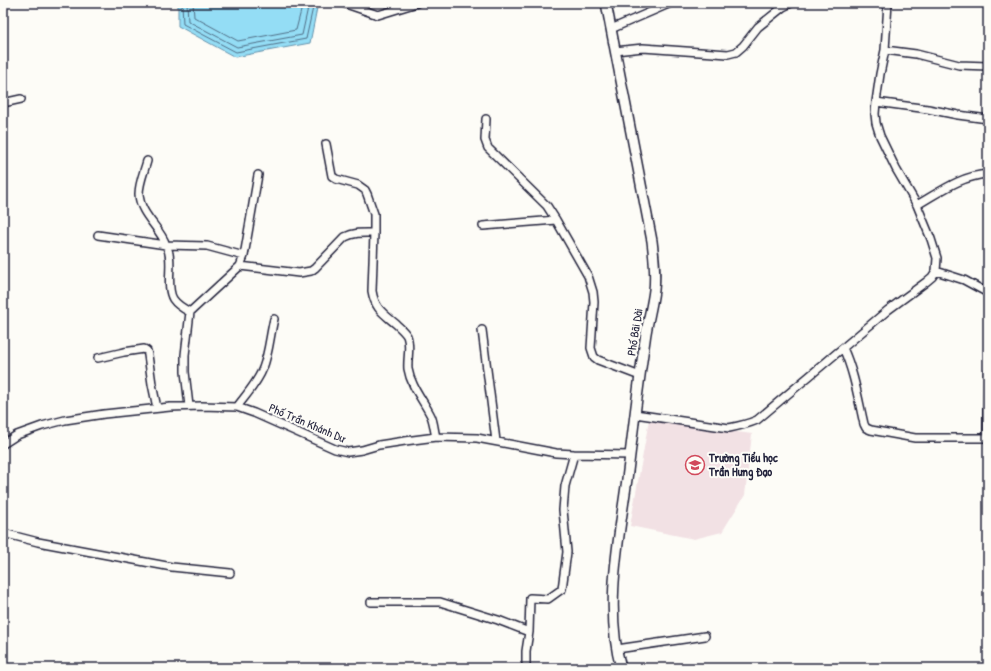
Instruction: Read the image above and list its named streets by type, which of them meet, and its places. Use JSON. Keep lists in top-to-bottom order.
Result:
{
  "streets": {
    "street": ["Phố Bãi Dài", "Phố Trần Khánh Dư"]
  },
  "crossings": [
    ["Phố Bãi Dài", "Phố Trần Khánh Dư"]
  ],
  "places": {
    "school or university": ["Trường Tiểu học Trần Hưng Đạo"]
  }
}
